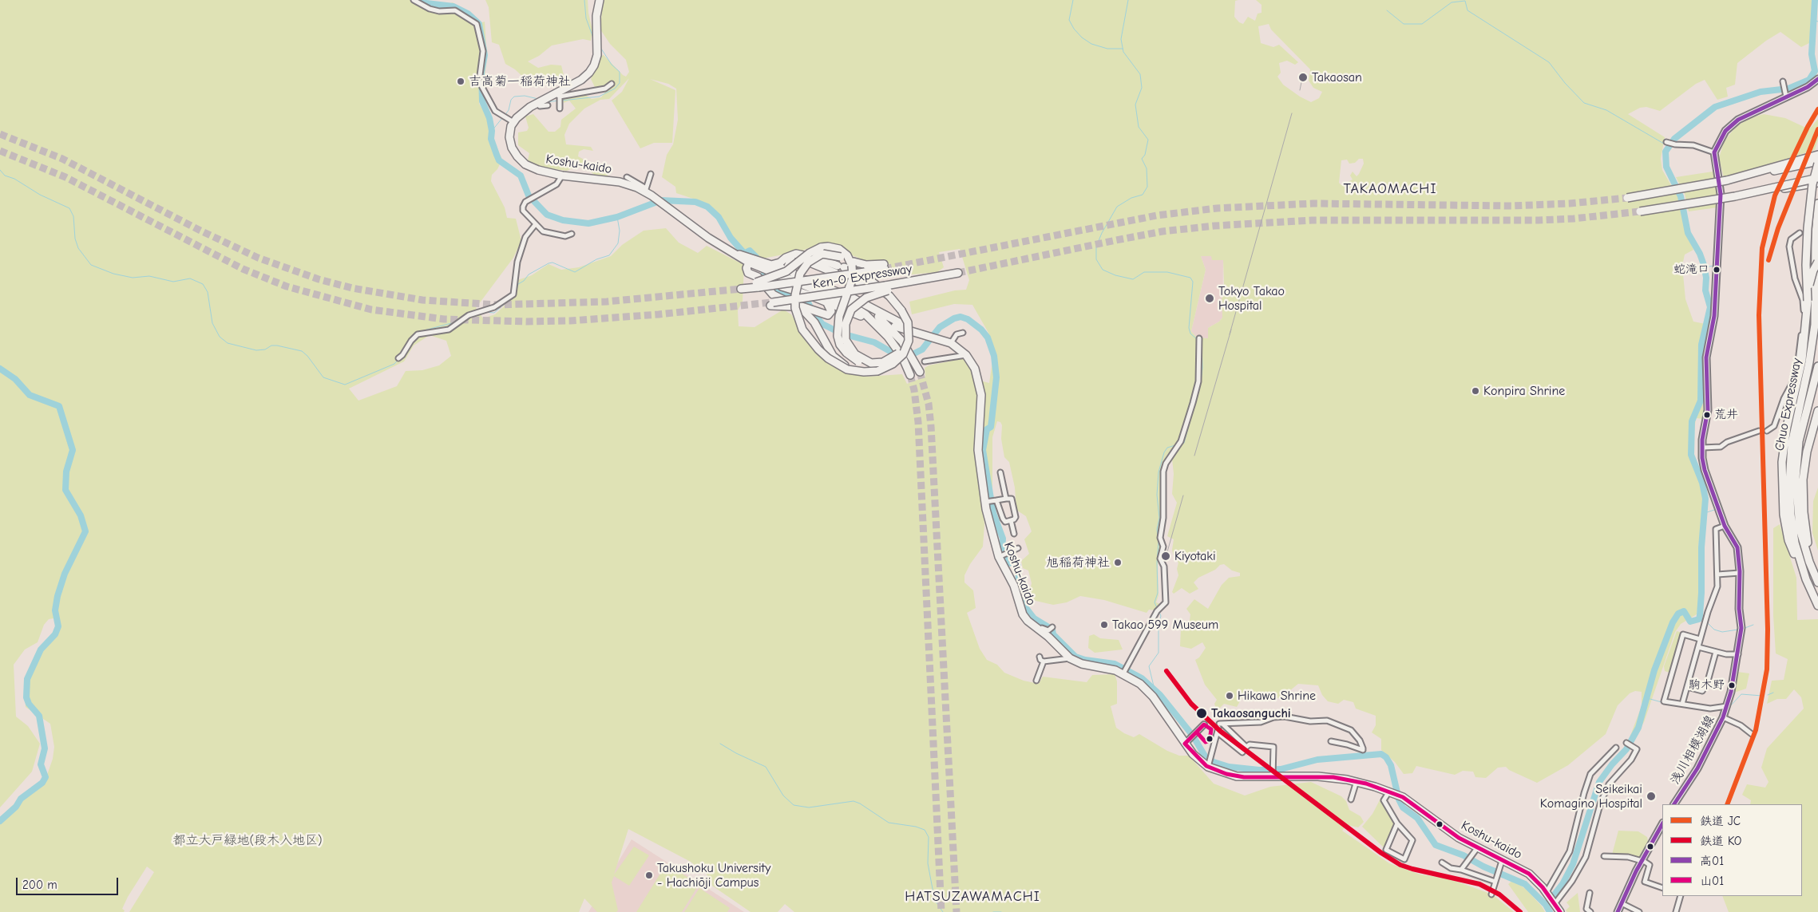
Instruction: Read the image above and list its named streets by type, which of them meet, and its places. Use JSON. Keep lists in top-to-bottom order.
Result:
{
  "streets": {
    "highway": ["Koshu-kaido", "Ken-O Expressway", "Chuo Expressway"],
    "main road": ["浅川相模湖線"]
  },
  "districts": ["TAKAOMACHI", "HATSUZAWAMACHI"],
  "parks": ["都立大戸緑地(段木入地区)"],
  "places": [
    "Takaosan",
    "吉高菊一稲荷神社",
    "蛇滝口",
    "Tokyo Takao Hospital",
    "Konpira Shrine",
    "荒井",
    "Kiyotaki",
    "旭稲荷神社",
    "Takao 599 Museum",
    "駒木野",
    "Hikawa Shrine",
    "Takaosanguchi",
    "Seikeikai Komagino Hospital",
    "Takushoku University - Hachiōji Campus"
  ],
  "lines": [
    "transit line 高01",
    "rail line JC",
    "rail line KO",
    "transit line 山01"
  ],
  "legend": [
    "鉄道 JC",
    "鉄道 KO",
    "高01",
    "山01"
  ],
  "scale_bar": "200 m"
}
